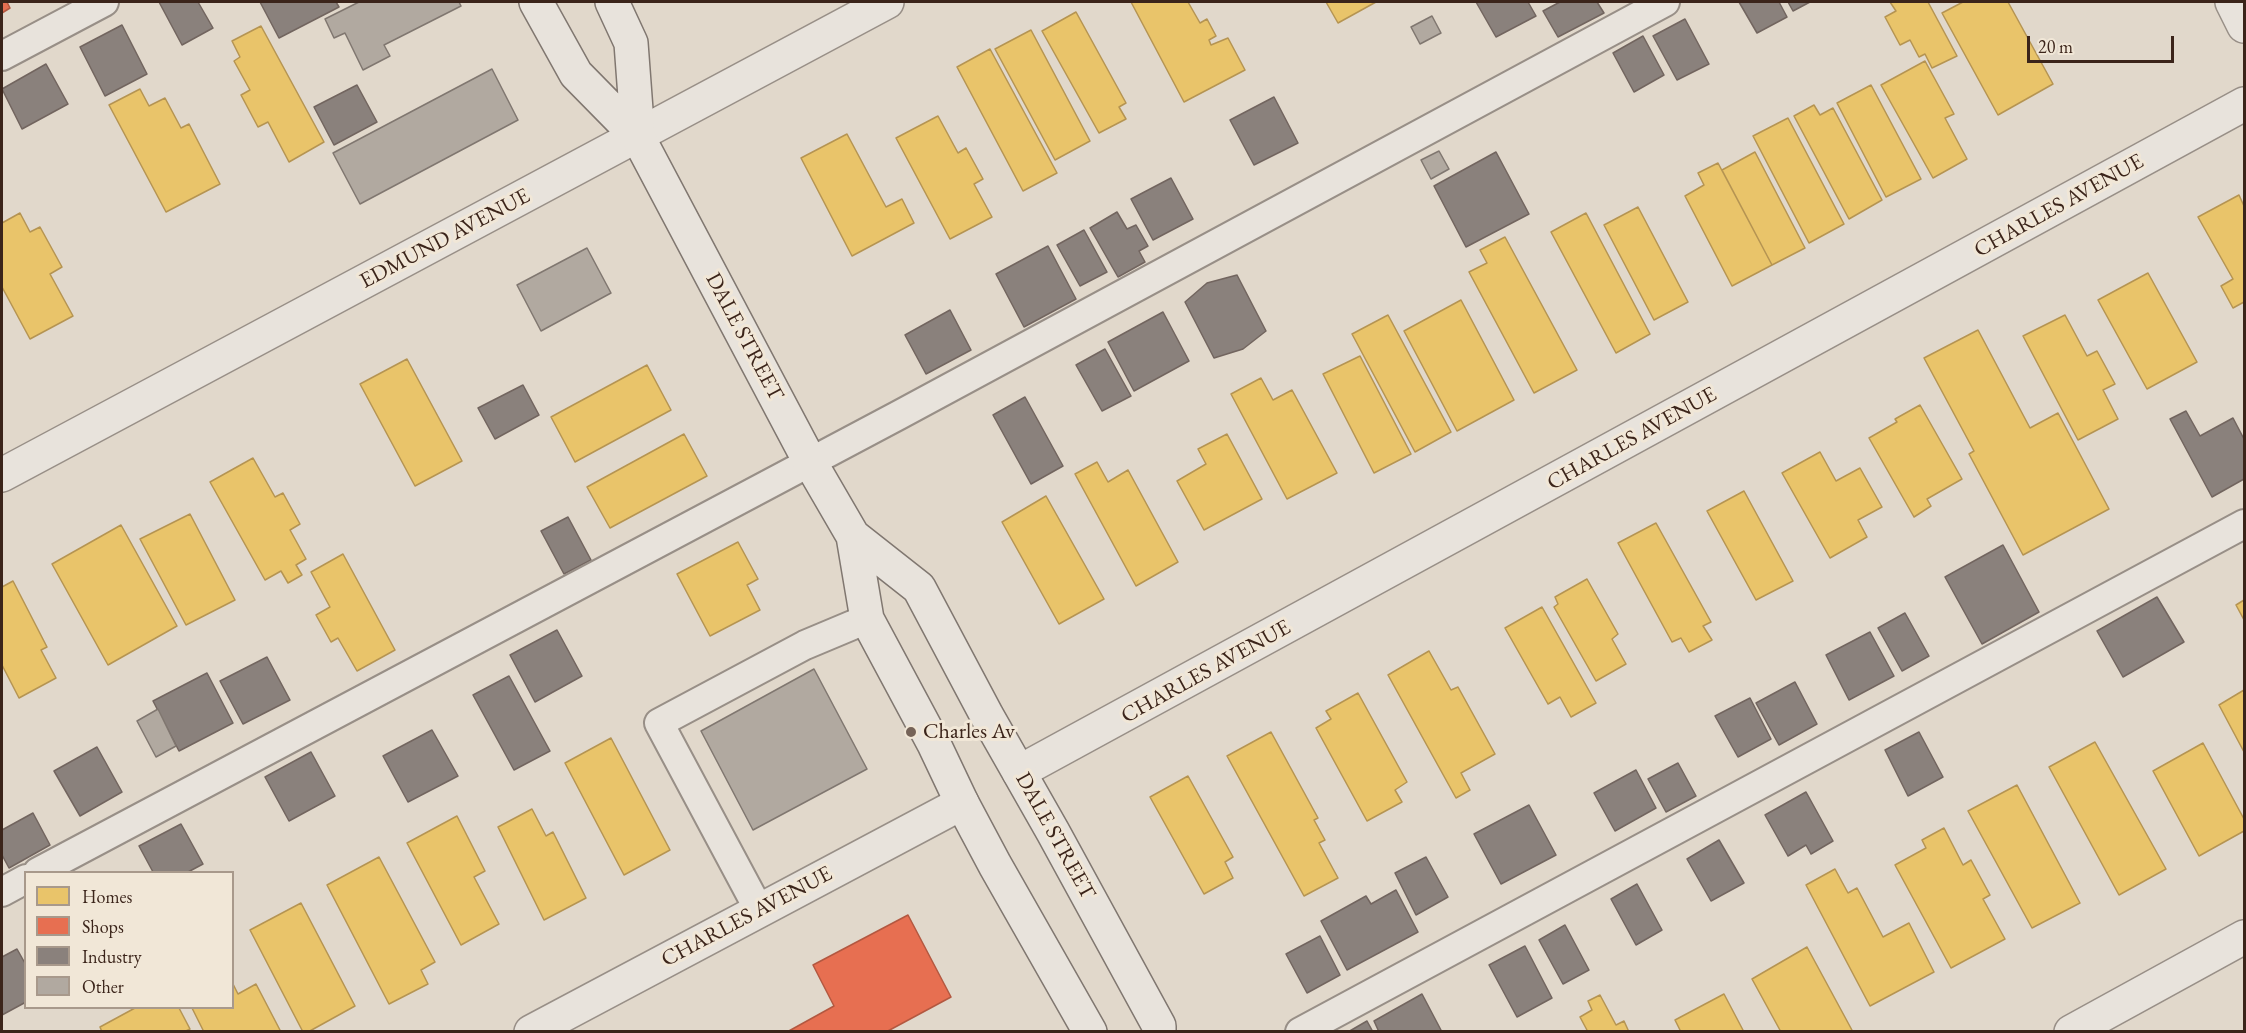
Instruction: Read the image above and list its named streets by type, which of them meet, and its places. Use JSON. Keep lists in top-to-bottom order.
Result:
{
  "streets": {
    "street": ["CHARLES AVENUE", "EDMUND AVENUE", "DALE STREET"]
  },
  "crossings": [
    ["CHARLES AVENUE", "DALE STREET"],
    ["EDMUND AVENUE", "DALE STREET"]
  ],
  "places": ["Charles Av"],
  "legend": [
    "Homes",
    "Shops",
    "Industry",
    "Other"
  ],
  "scale_bar": "20 m"
}
